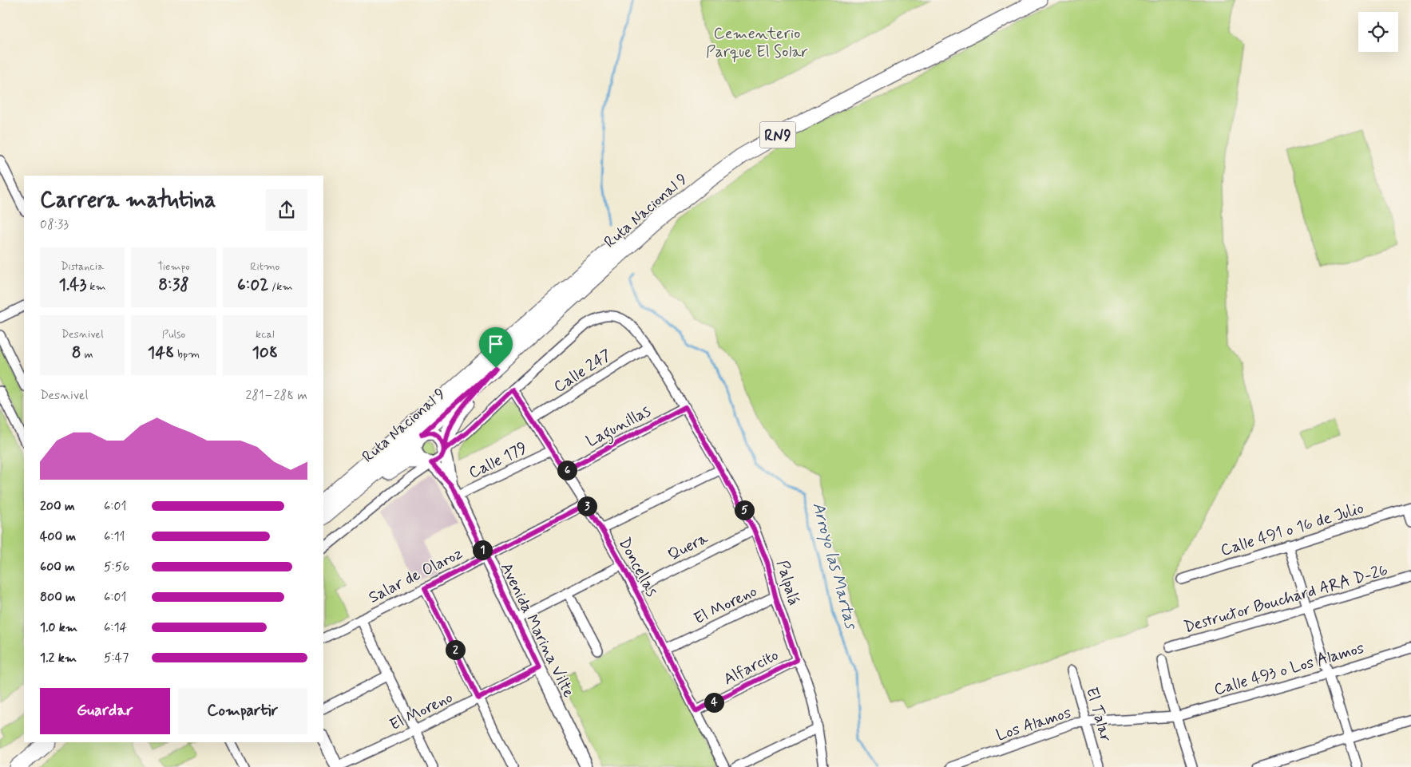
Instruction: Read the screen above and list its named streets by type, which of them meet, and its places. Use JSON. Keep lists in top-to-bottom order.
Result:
{
  "streets": {
    "main road": ["RN9", "Ruta Nacional 9"],
    "street": [
      "Calle 247",
      "Lagunillas",
      "Calle 179",
      "Calle 491 o 16 de Julio",
      "Quera",
      "Doncellas",
      "Salar de Olaroz",
      "Palpalá",
      "Destructor Bouchard ARA D-26",
      "El Moreno",
      "Avenida Marina Vilte",
      "Alfarcito",
      "Calle 493 o Los Alamos",
      "El Talar",
      "Los Alamos"
    ]
  },
  "crossings": [
    ["Ruta Nacional 9", "Avenida Marina Vilte"],
    ["Calle 247", "Doncellas"],
    ["Calle 247", "Palpalá"],
    ["Lagunillas", "Doncellas"],
    ["Lagunillas", "Palpalá"],
    ["Calle 179", "Doncellas"],
    ["Calle 179", "Avenida Marina Vilte"],
    ["Quera", "Doncellas"],
    ["Quera", "Palpalá"],
    ["Doncellas", "Salar de Olaroz"],
    ["Doncellas", "Palpalá"],
    ["Doncellas", "El Moreno"],
    ["Doncellas", "Alfarcito"],
    ["Salar de Olaroz", "Avenida Marina Vilte"],
    ["Palpalá", "El Moreno"],
    ["Palpalá", "Alfarcito"],
    ["El Moreno", "Avenida Marina Vilte"],
    ["Calle 493 o Los Alamos", "Los Alamos"],
    ["El Talar", "Los Alamos"]
  ],
  "water": ["Arroyo las Martas"],
  "parks": ["Cementerio Parque El Solar"],
  "page": {
    "heading": ["Carrera matutina", "08:33"],
    "stats": [
      ["Distancia", "1.43 km"],
      ["Tiempo", "8:38"],
      ["Ritmo", "6:02 /km"],
      ["Desnivel", "8 m"],
      ["Pulso", "148 bpm"],
      ["kcal", "108"]
    ],
    "chart": ["Desnivel", "281–288 m"],
    "pins": [
      "6",
      "3",
      "5",
      "1",
      "2",
      "4"
    ],
    "list": [
      {
        "name": "200 m",
        "note": "6:01"
      },
      {
        "name": "400 m",
        "note": "6:11"
      },
      {
        "name": "600 m",
        "note": "5:56"
      },
      {
        "name": "800 m",
        "note": "6:01"
      },
      {
        "name": "1.0 km",
        "note": "6:14"
      },
      {
        "name": "1.2 km",
        "note": "5:47"
      }
    ],
    "buttons": ["Guardar", "Compartir"]
  }
}
